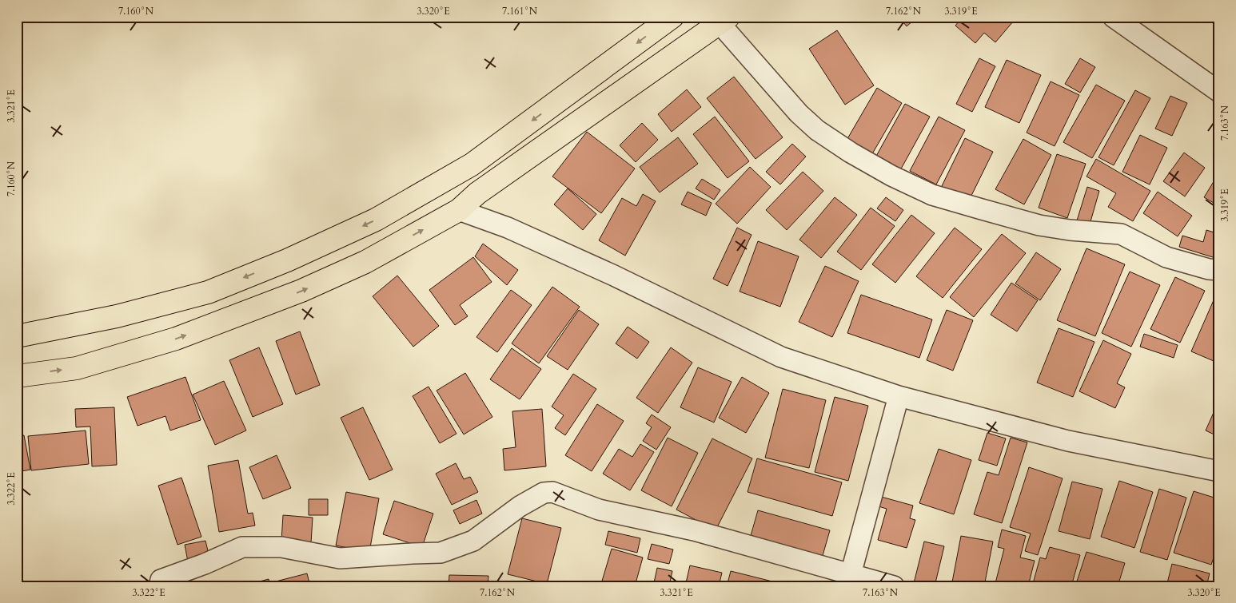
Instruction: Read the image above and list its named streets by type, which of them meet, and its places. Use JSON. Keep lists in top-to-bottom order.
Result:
{
  "coordinates": [
    "7.160°N",
    "3.320°E",
    "7.161°N",
    "7.162°N",
    "3.319°E",
    "3.321°E",
    "7.163°N",
    "3.322°E"
  ]
}
